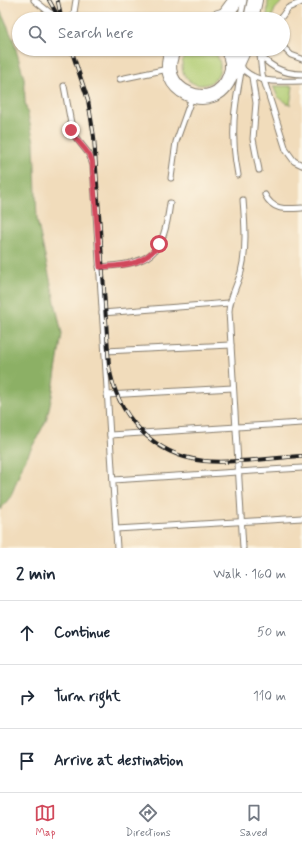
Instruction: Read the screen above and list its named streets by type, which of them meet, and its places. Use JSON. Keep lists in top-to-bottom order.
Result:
{
  "page": {
    "search": "Search here",
    "heading": ["2 min", "Walk · 160 m"],
    "list": [
      ["Continue", "50 m"],
      ["Turn right", "110 m"],
      "Arrive at destination"
    ],
    "nav": ["Map", "Directions", "Saved"]
  }
}
